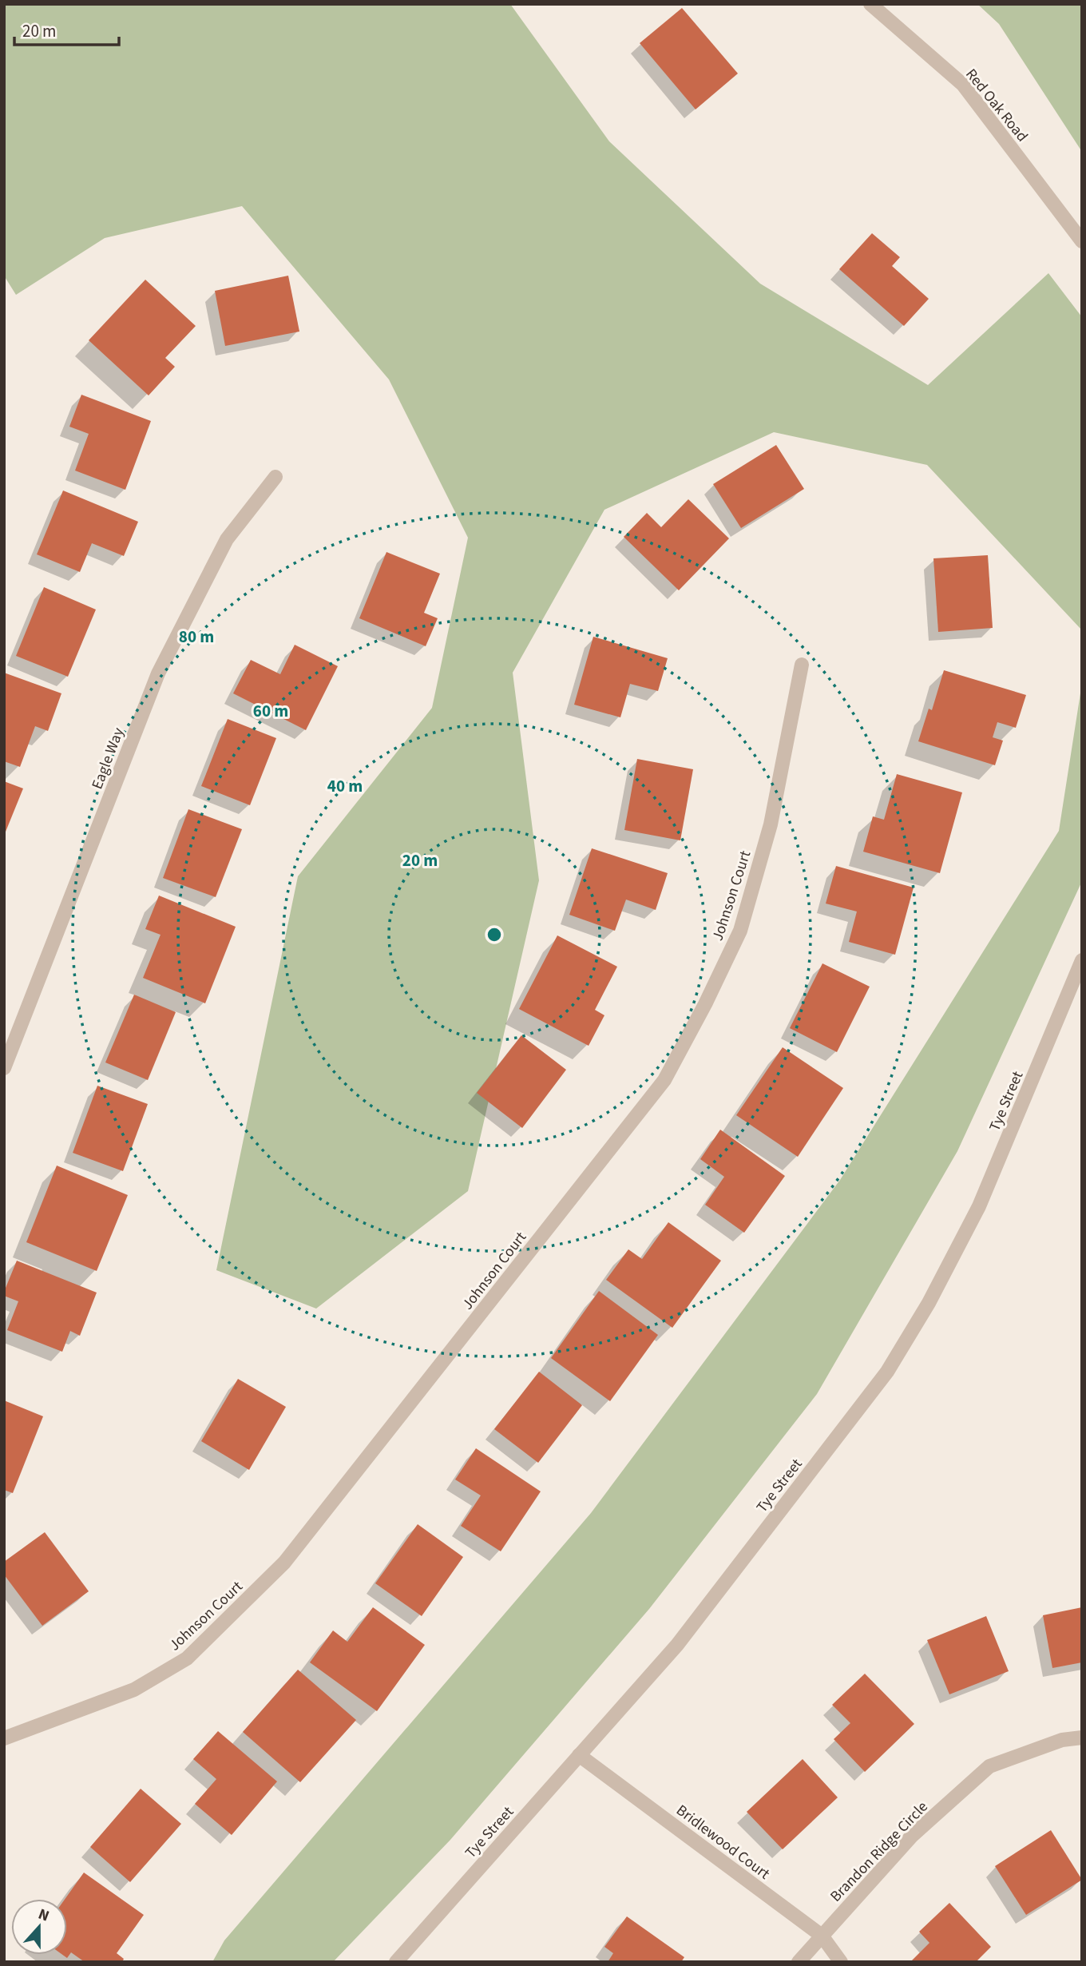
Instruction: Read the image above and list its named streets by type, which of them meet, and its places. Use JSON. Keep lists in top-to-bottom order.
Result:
{
  "streets": {
    "street": [
      "Red Oak Road",
      "Eagle Way",
      "Johnson Court",
      "Tye Street",
      "Bridlewood Court",
      "Brandon Ridge Circle"
    ]
  },
  "crossings": [
    ["Tye Street", "Bridlewood Court"],
    ["Bridlewood Court", "Brandon Ridge Circle"]
  ],
  "scale_bar": "20 m",
  "north": "top",
  "rings": [
    "80 m",
    "60 m",
    "40 m",
    "20 m"
  ]
}
